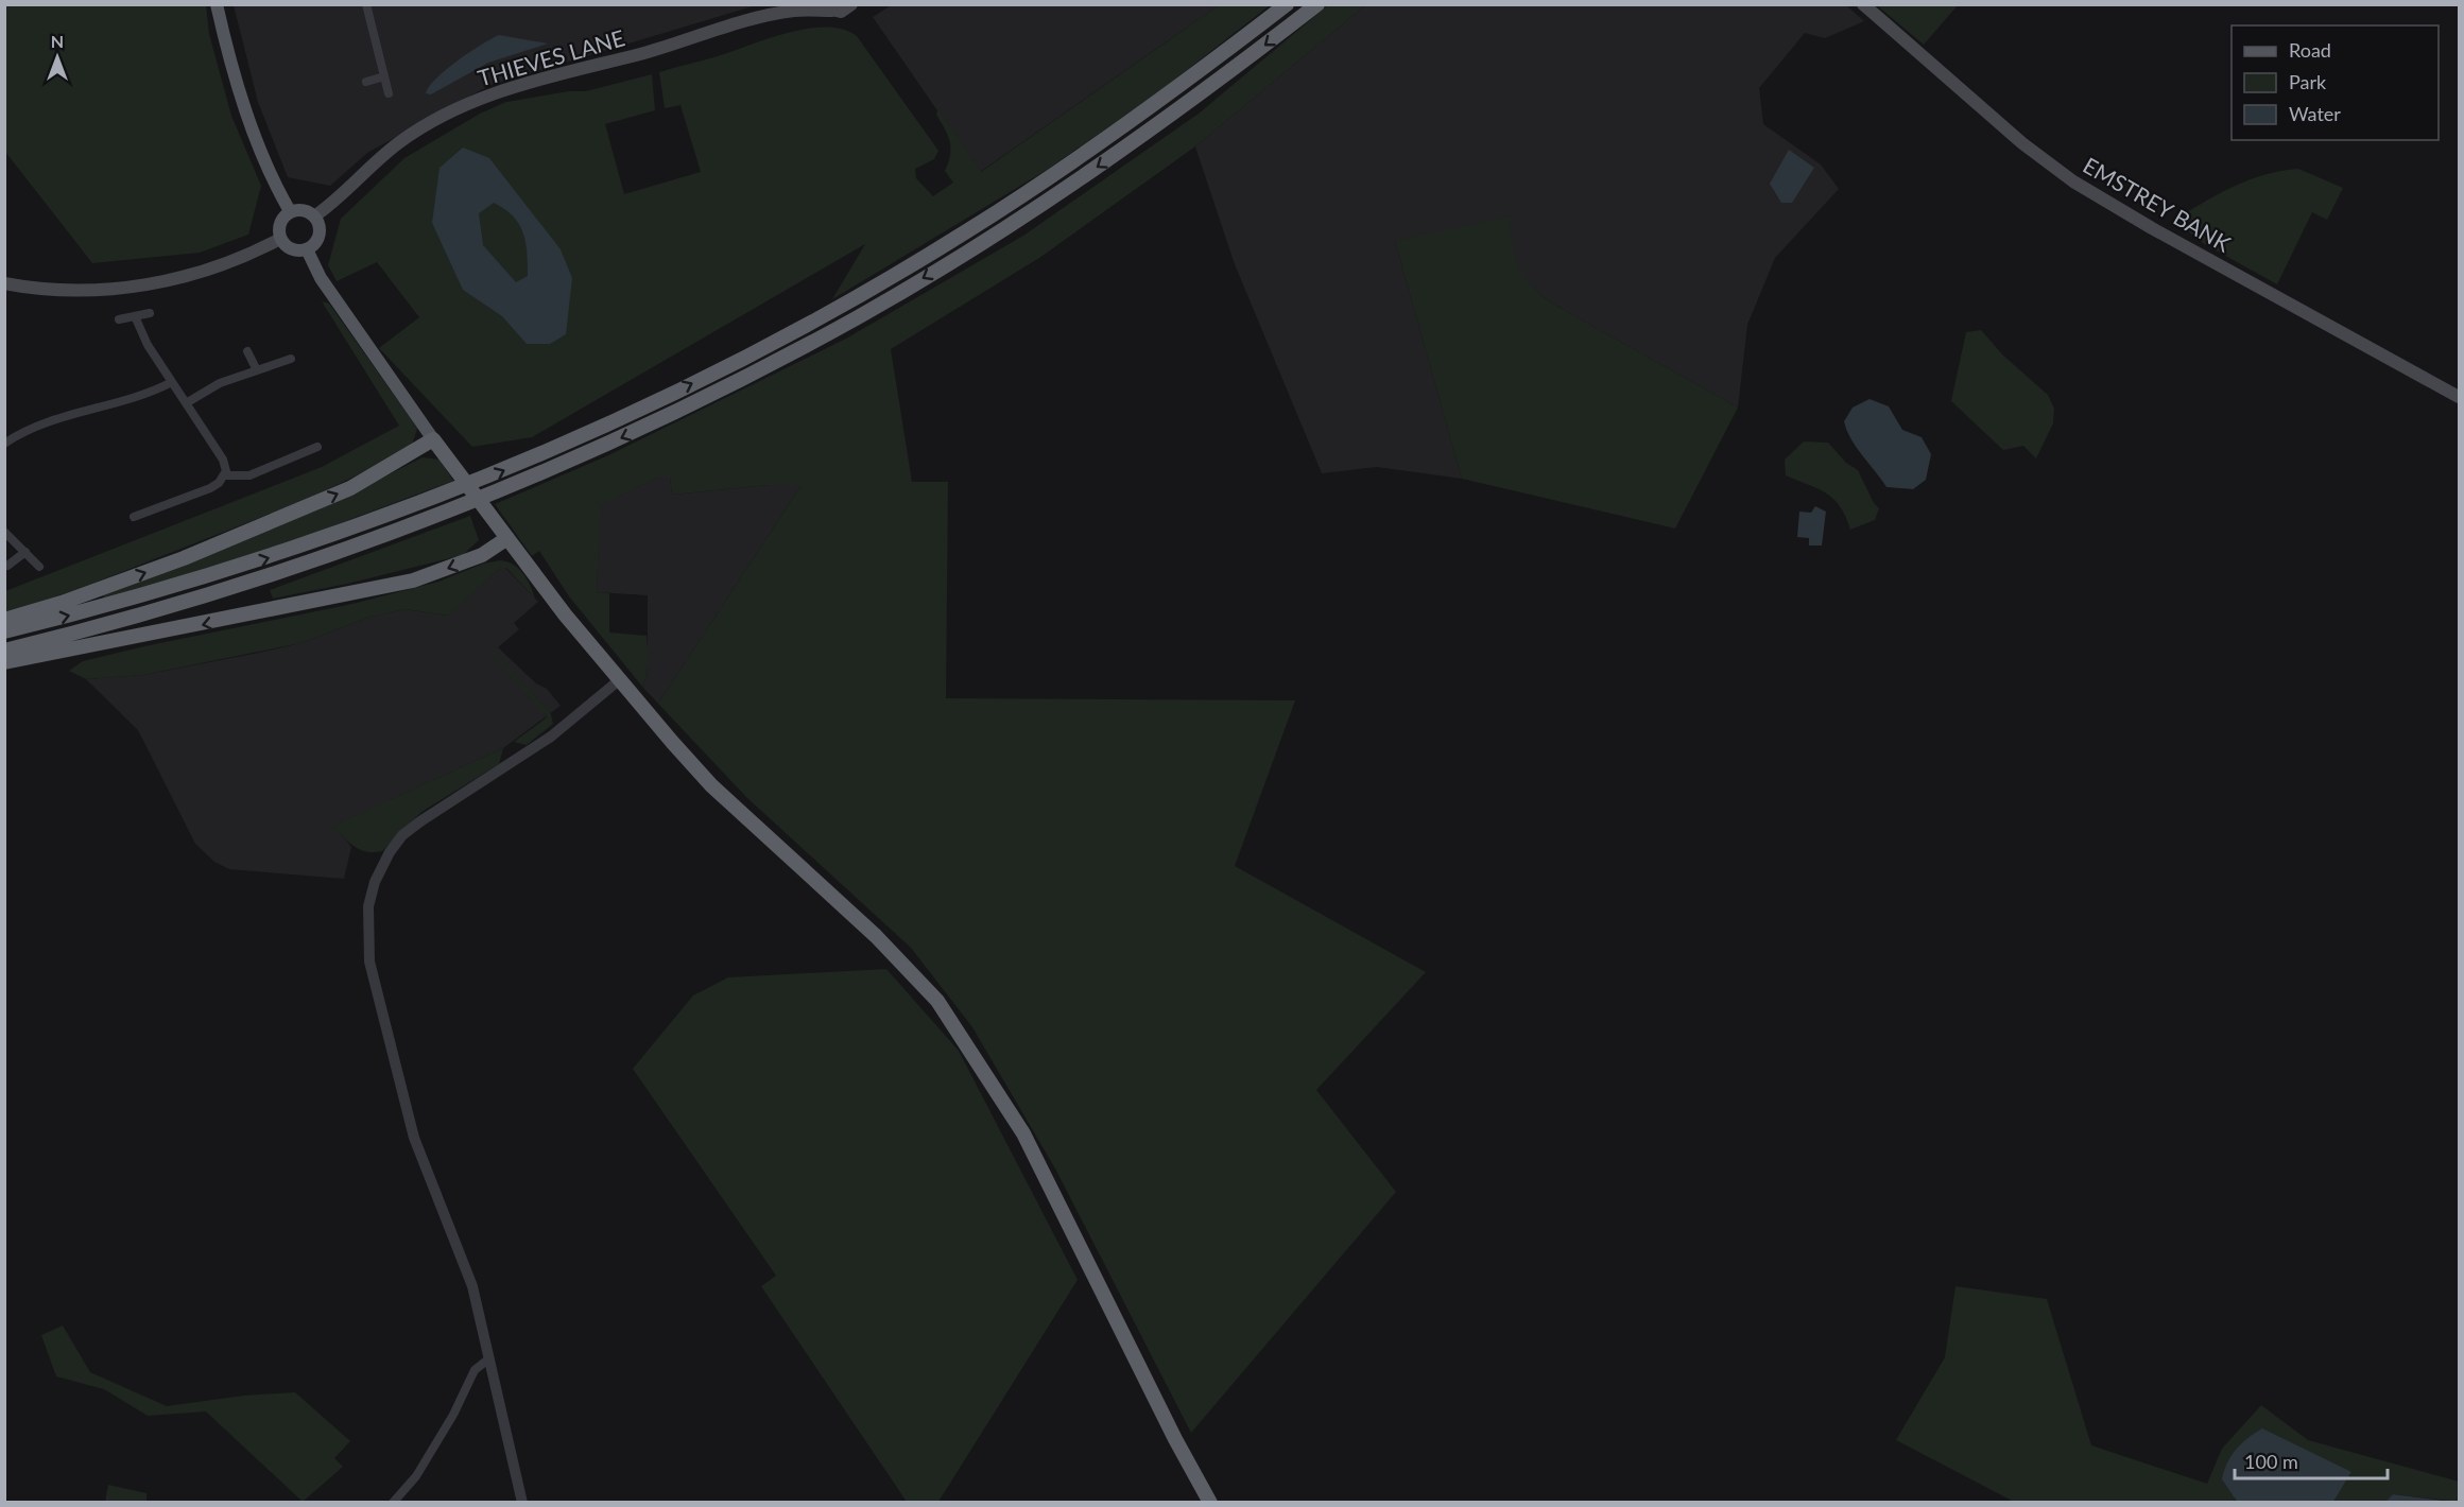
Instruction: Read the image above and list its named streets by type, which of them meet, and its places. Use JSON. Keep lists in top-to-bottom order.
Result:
{
  "streets": {
    "main road": ["THIEVES LANE", "EMSTREY BANK"]
  },
  "legend": ["Road", "Park", "Water"],
  "scale_bar": "100 m",
  "north": "top"
}
